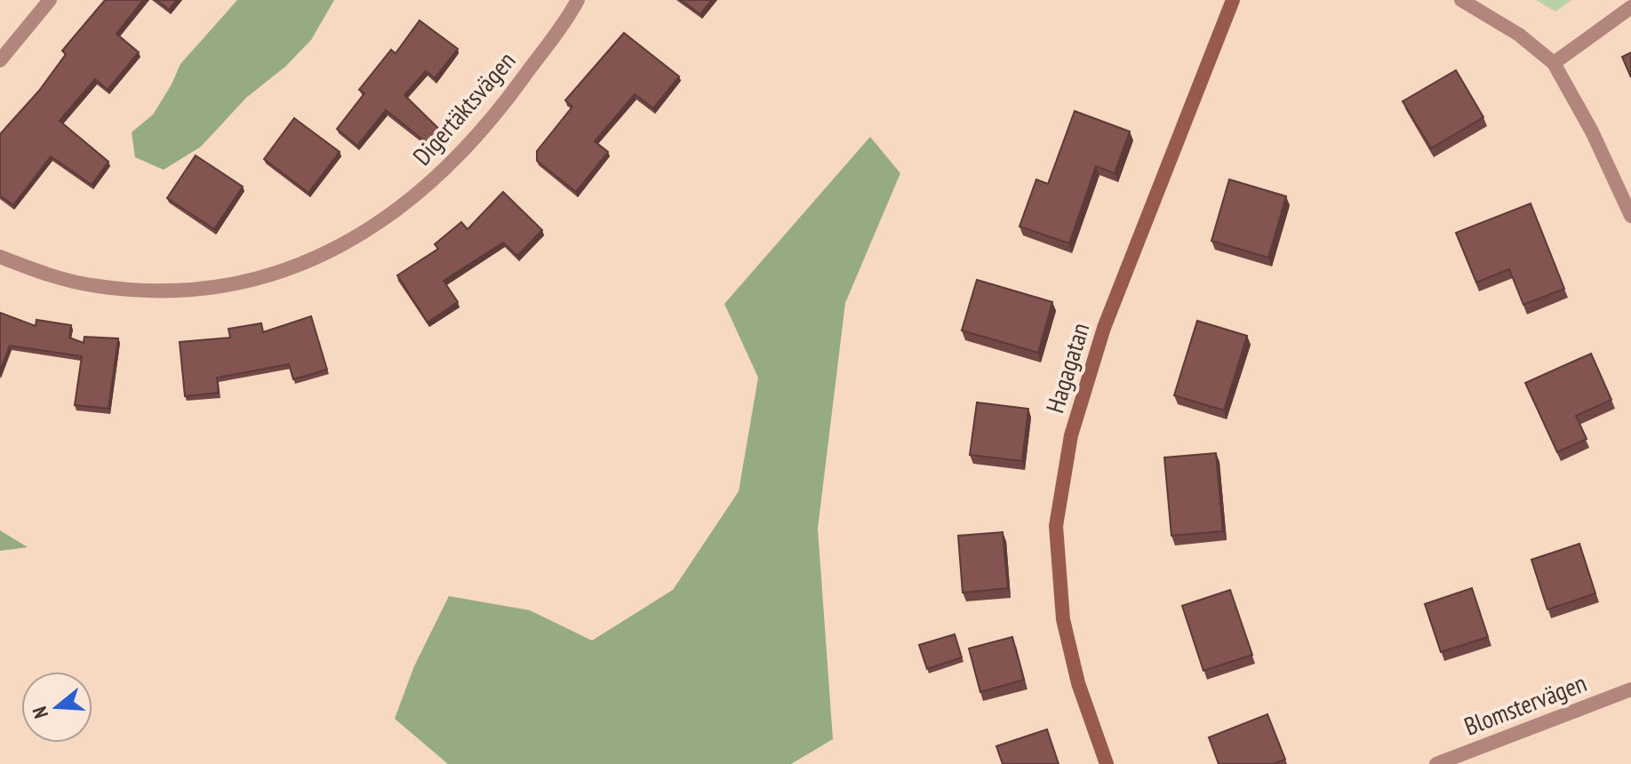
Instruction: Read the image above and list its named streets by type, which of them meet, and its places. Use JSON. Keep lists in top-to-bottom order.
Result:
{
  "streets": {
    "street": ["Digertäktsvägen", "Hagagatan", "Blomstervägen"]
  },
  "north": "left"
}
